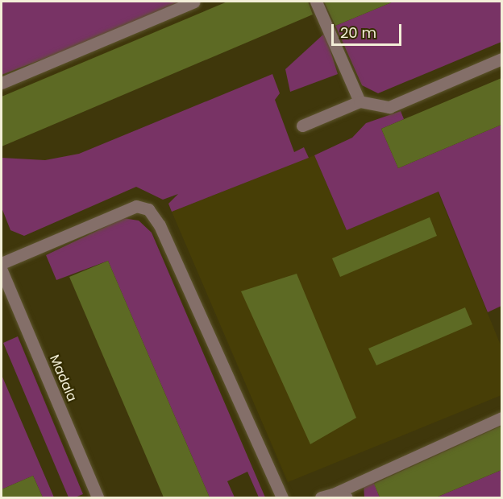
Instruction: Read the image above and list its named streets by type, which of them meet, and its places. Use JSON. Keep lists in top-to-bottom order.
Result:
{
  "streets": {
    "street": ["Madala"]
  },
  "scale_bar": "20 m"
}
